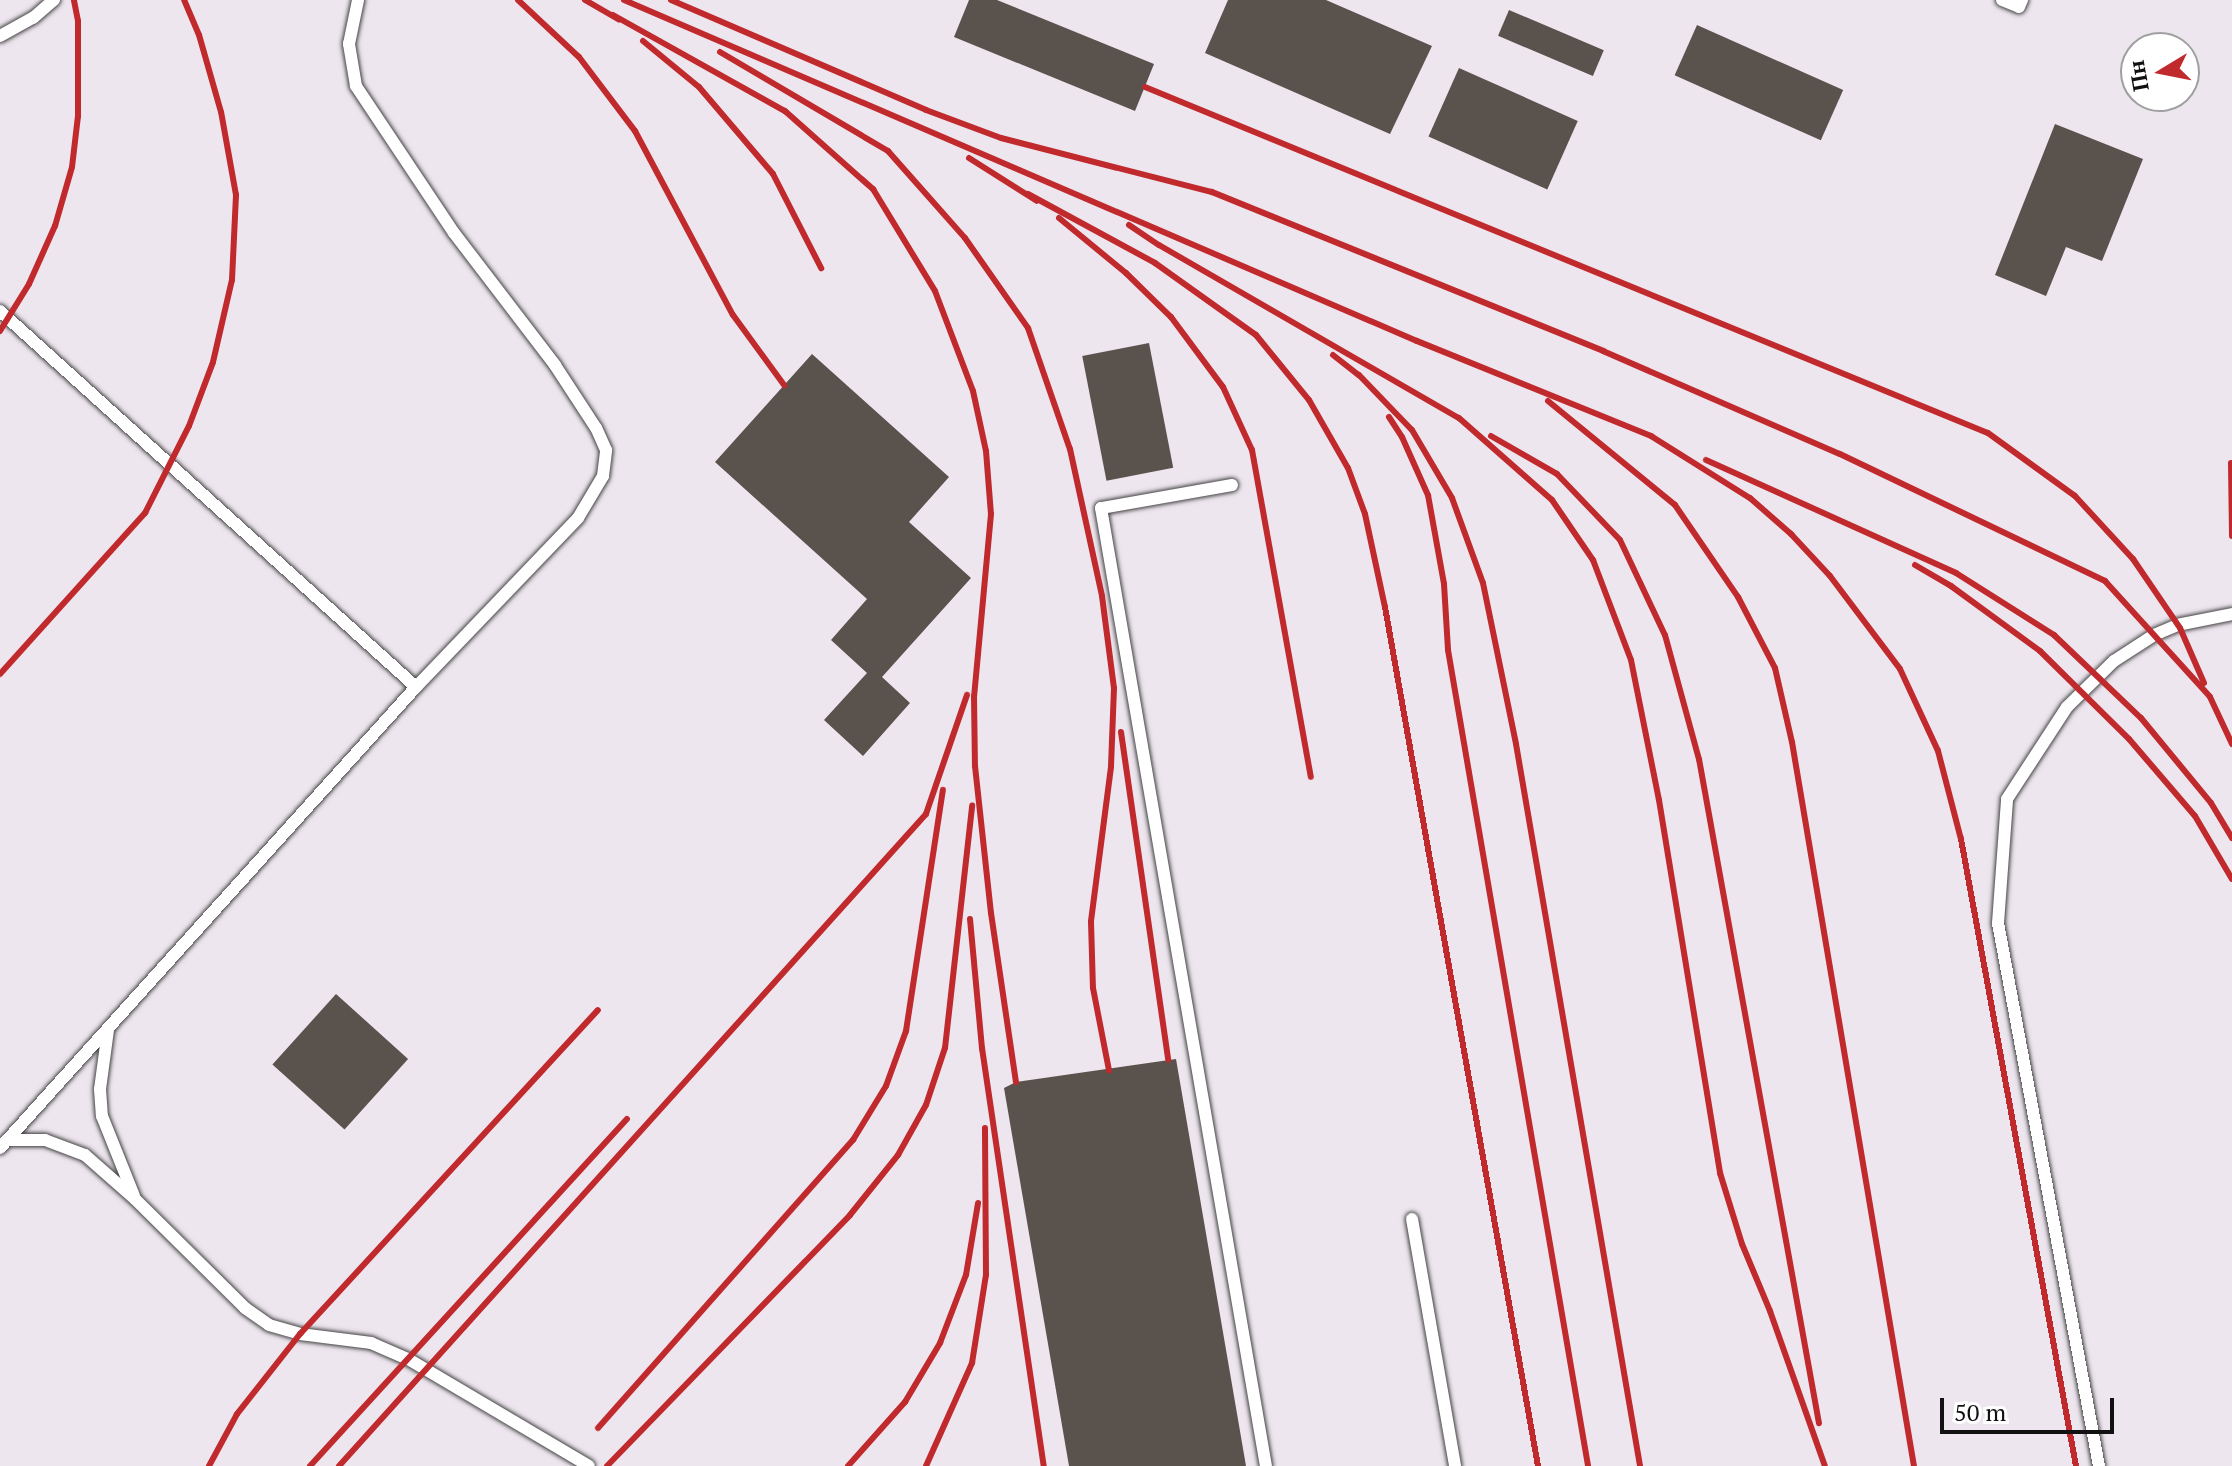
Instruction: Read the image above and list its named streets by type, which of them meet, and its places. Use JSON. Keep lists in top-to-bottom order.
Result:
{
  "scale_bar": "50 m",
  "north": "left"
}
